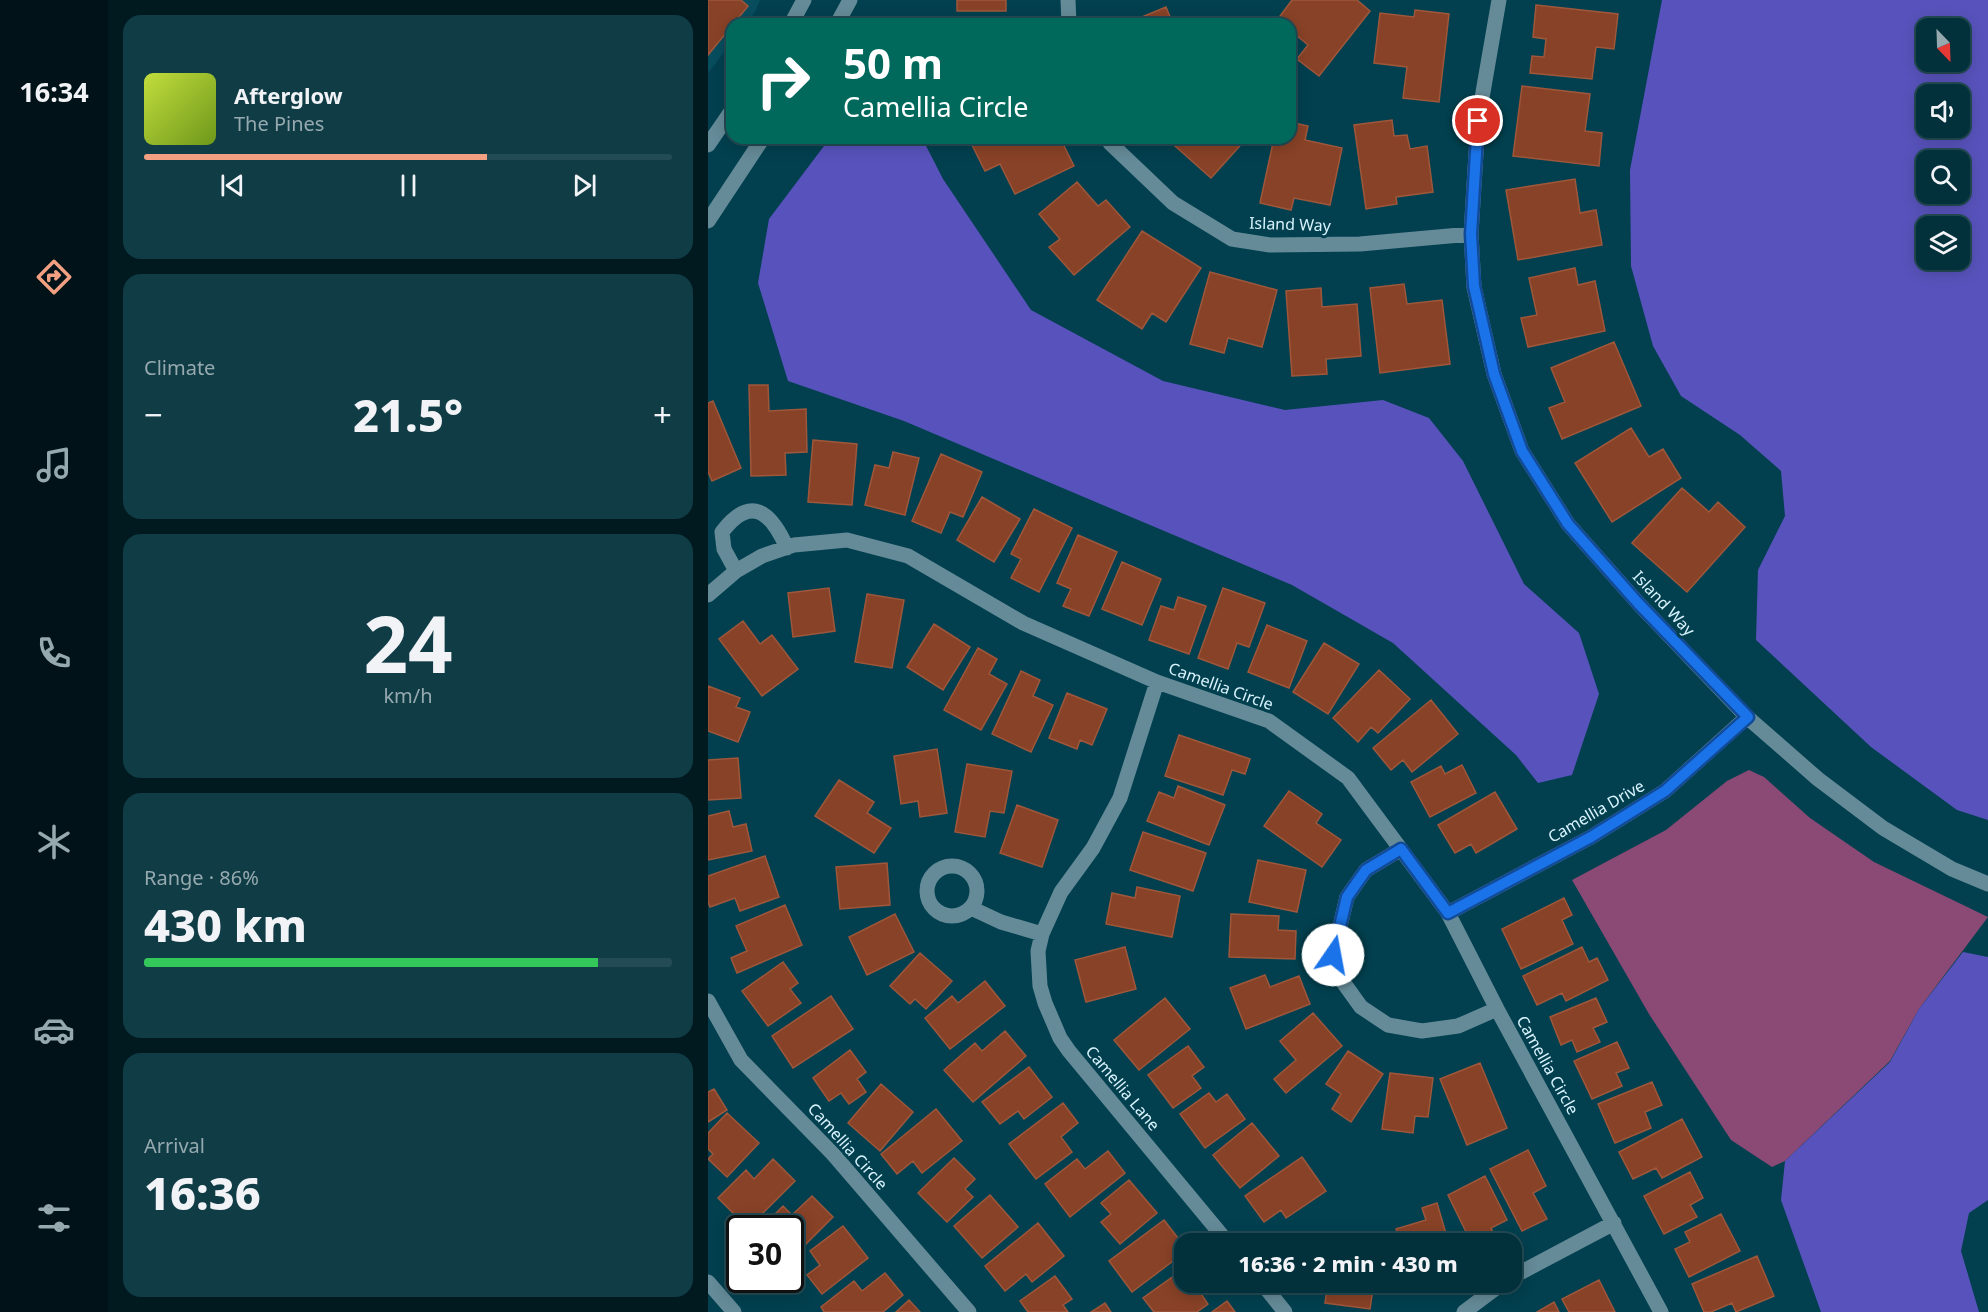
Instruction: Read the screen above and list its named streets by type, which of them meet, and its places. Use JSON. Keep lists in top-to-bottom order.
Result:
{
  "streets": {
    "street": [
      "Island Way",
      "Camellia Circle",
      "Camellia Drive",
      "Camellia Lane"
    ]
  },
  "crossings": [
    ["Island Way", "Camellia Drive"],
    ["Camellia Circle", "Camellia Drive"],
    ["Camellia Circle", "Camellia Lane"]
  ],
  "north": "bottom right",
  "page": {
    "tabs": "16:34",
    "turn": ["50 m", "Camellia Circle"],
    "song": ["Afterglow", "The Pines"],
    "tile": [
      "Climate",
      ["24", "km/h"],
      ["Range · 86%", "430 km"],
      ["Arrival", "16:36"]
    ],
    "heat": ["−", "21.5°", "+"],
    "limit": "30",
    "trip": "16:36 · 2 min · 430 m"
  }
}
